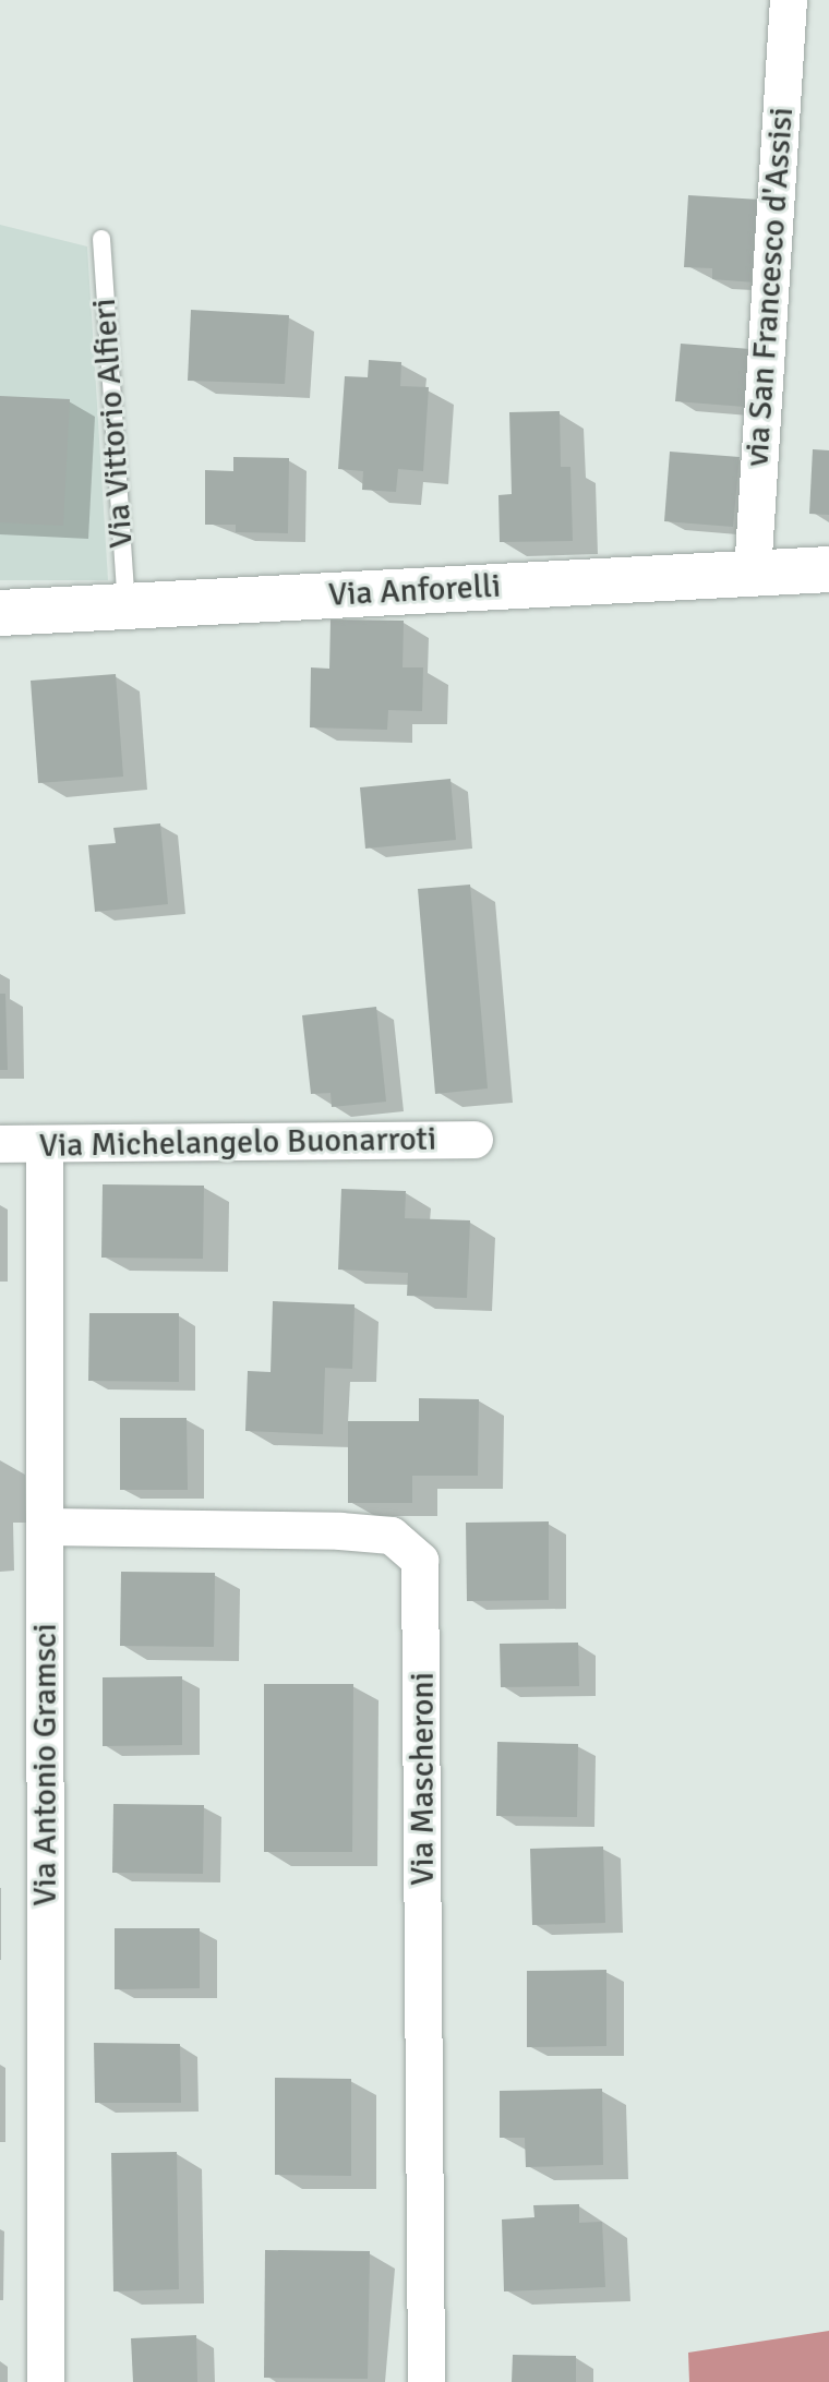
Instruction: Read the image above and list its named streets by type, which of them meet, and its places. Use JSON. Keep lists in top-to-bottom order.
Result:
{
  "streets": {
    "street": [
      "via San Francesco d'Assisi",
      "Via Anforelli",
      "Via Michelangelo Buonarroti",
      "Via Antonio Gramsci",
      "Via Mascheroni"
    ],
    "lane": ["Via Vittorio Alfieri"]
  },
  "crossings": [
    ["via San Francesco d'Assisi", "Via Anforelli"],
    ["Via Vittorio Alfieri", "Via Anforelli"],
    ["Via Michelangelo Buonarroti", "Via Antonio Gramsci"],
    ["Via Antonio Gramsci", "Via Mascheroni"]
  ]
}
